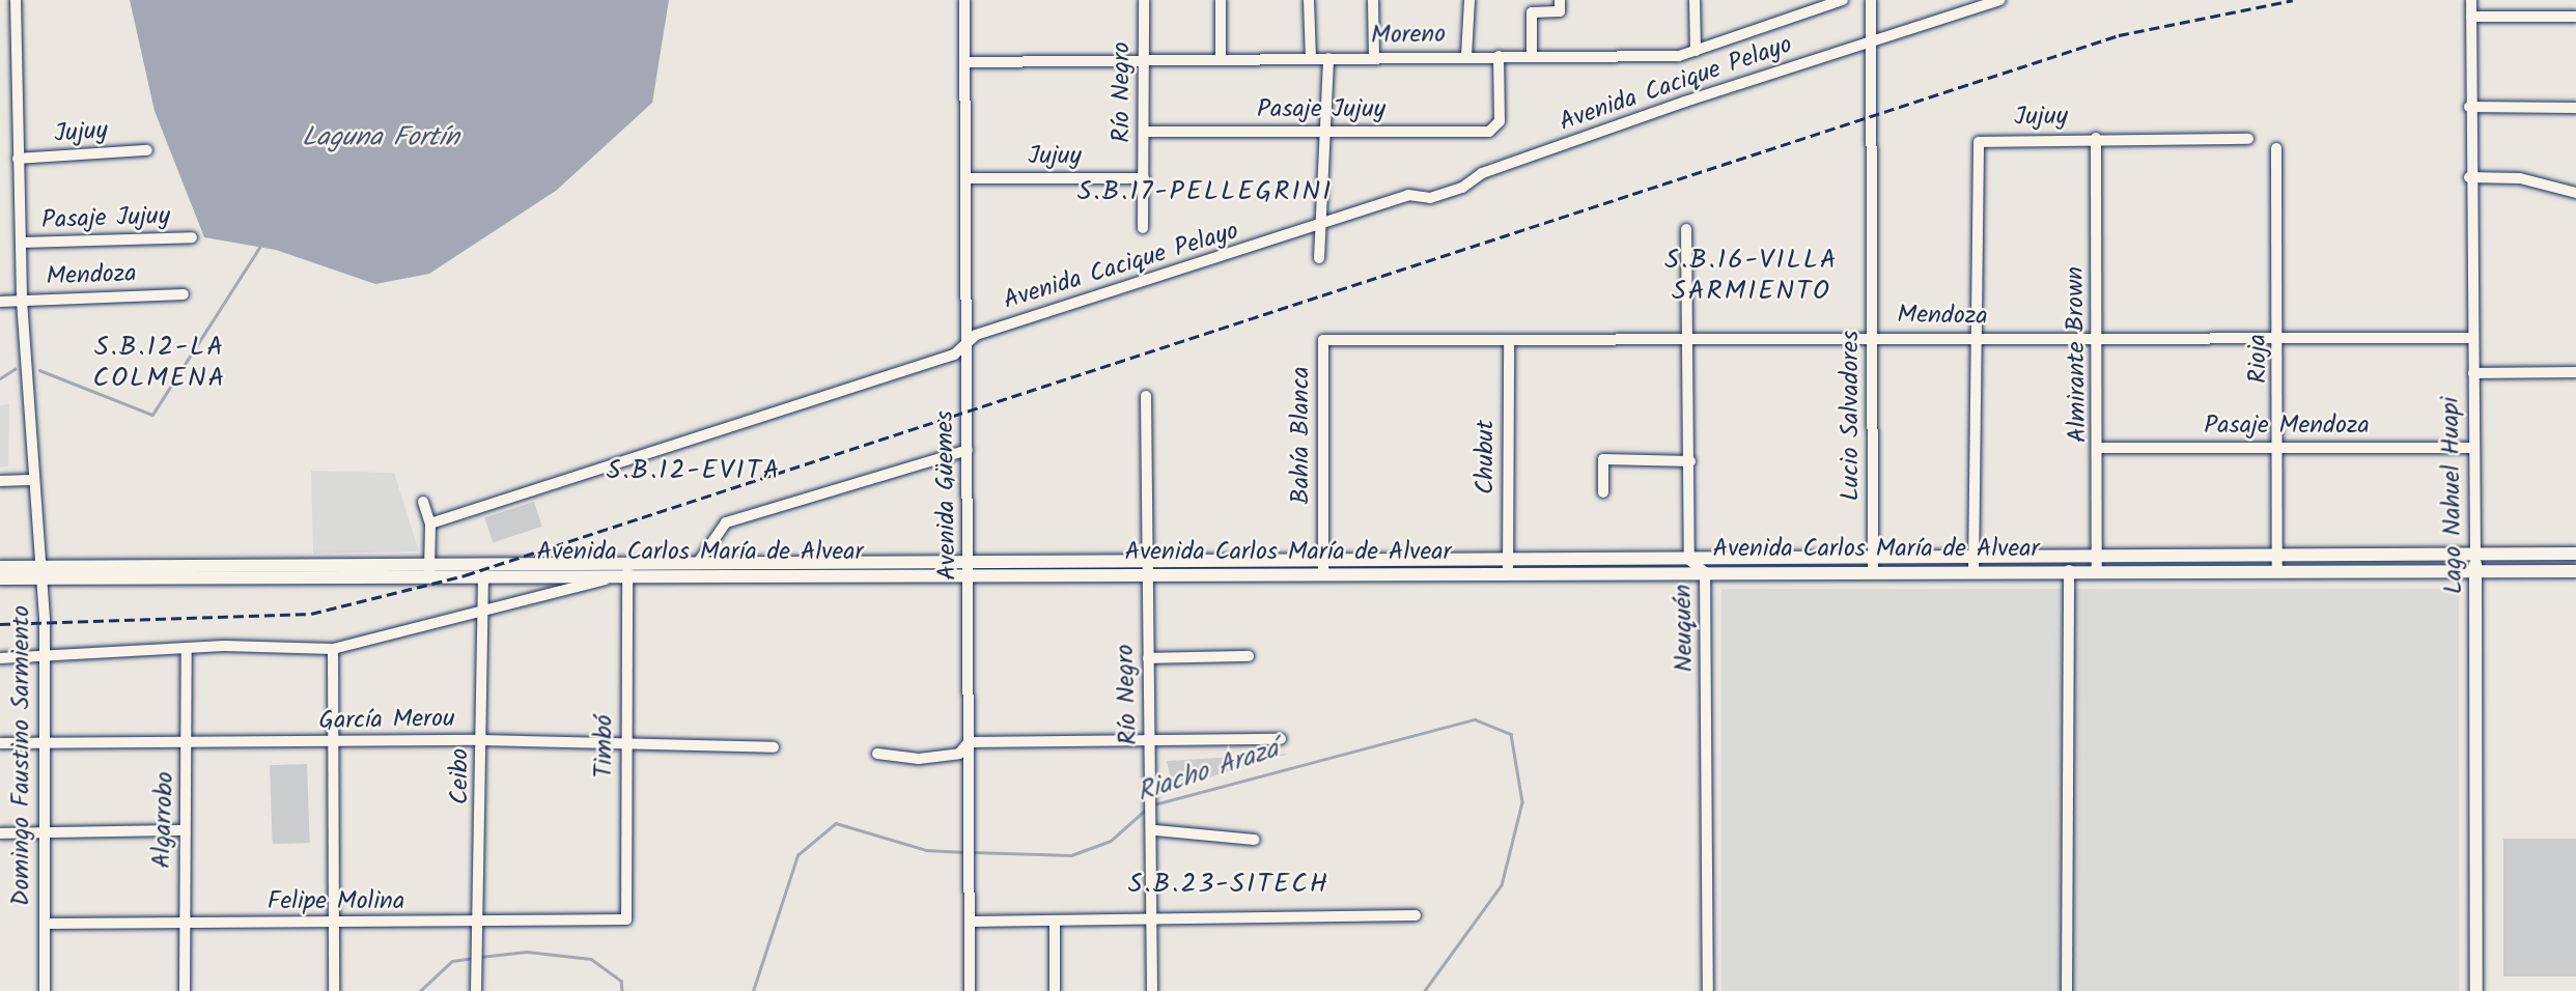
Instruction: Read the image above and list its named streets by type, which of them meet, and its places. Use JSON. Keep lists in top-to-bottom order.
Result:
{
  "streets": {
    "main road": ["Lago Nahuel Huapi", "Avenida Carlos María de Alvear"],
    "street": [
      "Moreno",
      "Avenida Cacique Pelayo",
      "Río Negro",
      "Pasaje Jujuy",
      "Jujuy",
      "Mendoza",
      "Almirante Brown",
      "Rioja",
      "Lucio Salvadores",
      "Pasaje Mendoza",
      "Bahía Blanca",
      "Chubut",
      "Avenida Güemes",
      "Neuquén",
      "García Merou",
      "Timbó",
      "Domingo Faustino Sarmiento",
      "Ceibo",
      "Algarrobo",
      "Felipe Molina"
    ]
  },
  "crossings": [
    ["Moreno", "Río Negro"],
    ["Moreno", "Pasaje Jujuy"],
    ["Moreno", "Avenida Güemes"],
    ["Avenida Cacique Pelayo", "Lucio Salvadores"],
    ["Avenida Cacique Pelayo", "Avenida Güemes"],
    ["Río Negro", "Pasaje Jujuy"],
    ["Río Negro", "Jujuy"],
    ["Río Negro", "Avenida Carlos María de Alvear"],
    ["Pasaje Jujuy", "Domingo Faustino Sarmiento"],
    ["Jujuy", "Mendoza"],
    ["Jujuy", "Almirante Brown"],
    ["Jujuy", "Avenida Güemes"],
    ["Jujuy", "Domingo Faustino Sarmiento"],
    ["Mendoza", "Almirante Brown"],
    ["Mendoza", "Rioja"],
    ["Mendoza", "Lucio Salvadores"],
    ["Mendoza", "Bahía Blanca"],
    ["Mendoza", "Chubut"],
    ["Mendoza", "Lago Nahuel Huapi"],
    ["Mendoza", "Neuquén"],
    ["Mendoza", "Domingo Faustino Sarmiento"],
    ["Almirante Brown", "Pasaje Mendoza"],
    ["Almirante Brown", "Avenida Carlos María de Alvear"],
    ["Rioja", "Pasaje Mendoza"],
    ["Rioja", "Avenida Carlos María de Alvear"],
    ["Lucio Salvadores", "Avenida Carlos María de Alvear"],
    ["Pasaje Mendoza", "Lago Nahuel Huapi"],
    ["Bahía Blanca", "Avenida Carlos María de Alvear"],
    ["Chubut", "Avenida Carlos María de Alvear"],
    ["Avenida Güemes", "Avenida Carlos María de Alvear"],
    ["Lago Nahuel Huapi", "Avenida Carlos María de Alvear"],
    ["Avenida Carlos María de Alvear", "Neuquén"],
    ["Avenida Carlos María de Alvear", "Timbó"],
    ["Avenida Carlos María de Alvear", "Domingo Faustino Sarmiento"],
    ["Avenida Carlos María de Alvear", "Ceibo"],
    ["García Merou", "Timbó"],
    ["García Merou", "Domingo Faustino Sarmiento"],
    ["García Merou", "Ceibo"],
    ["García Merou", "Algarrobo"],
    ["Timbó", "Felipe Molina"],
    ["Domingo Faustino Sarmiento", "Felipe Molina"],
    ["Ceibo", "Felipe Molina"],
    ["Algarrobo", "Felipe Molina"]
  ],
  "districts": [
    "S.B.17-PELLEGRINI",
    "S.B.16-VILLA SARMIENTO",
    "S.B.12-LA COLMENA",
    "S.B.12-EVITA",
    "S.B.23-SITECH"
  ],
  "water": ["Laguna Fortín", "Riacho Arazá"]
}
